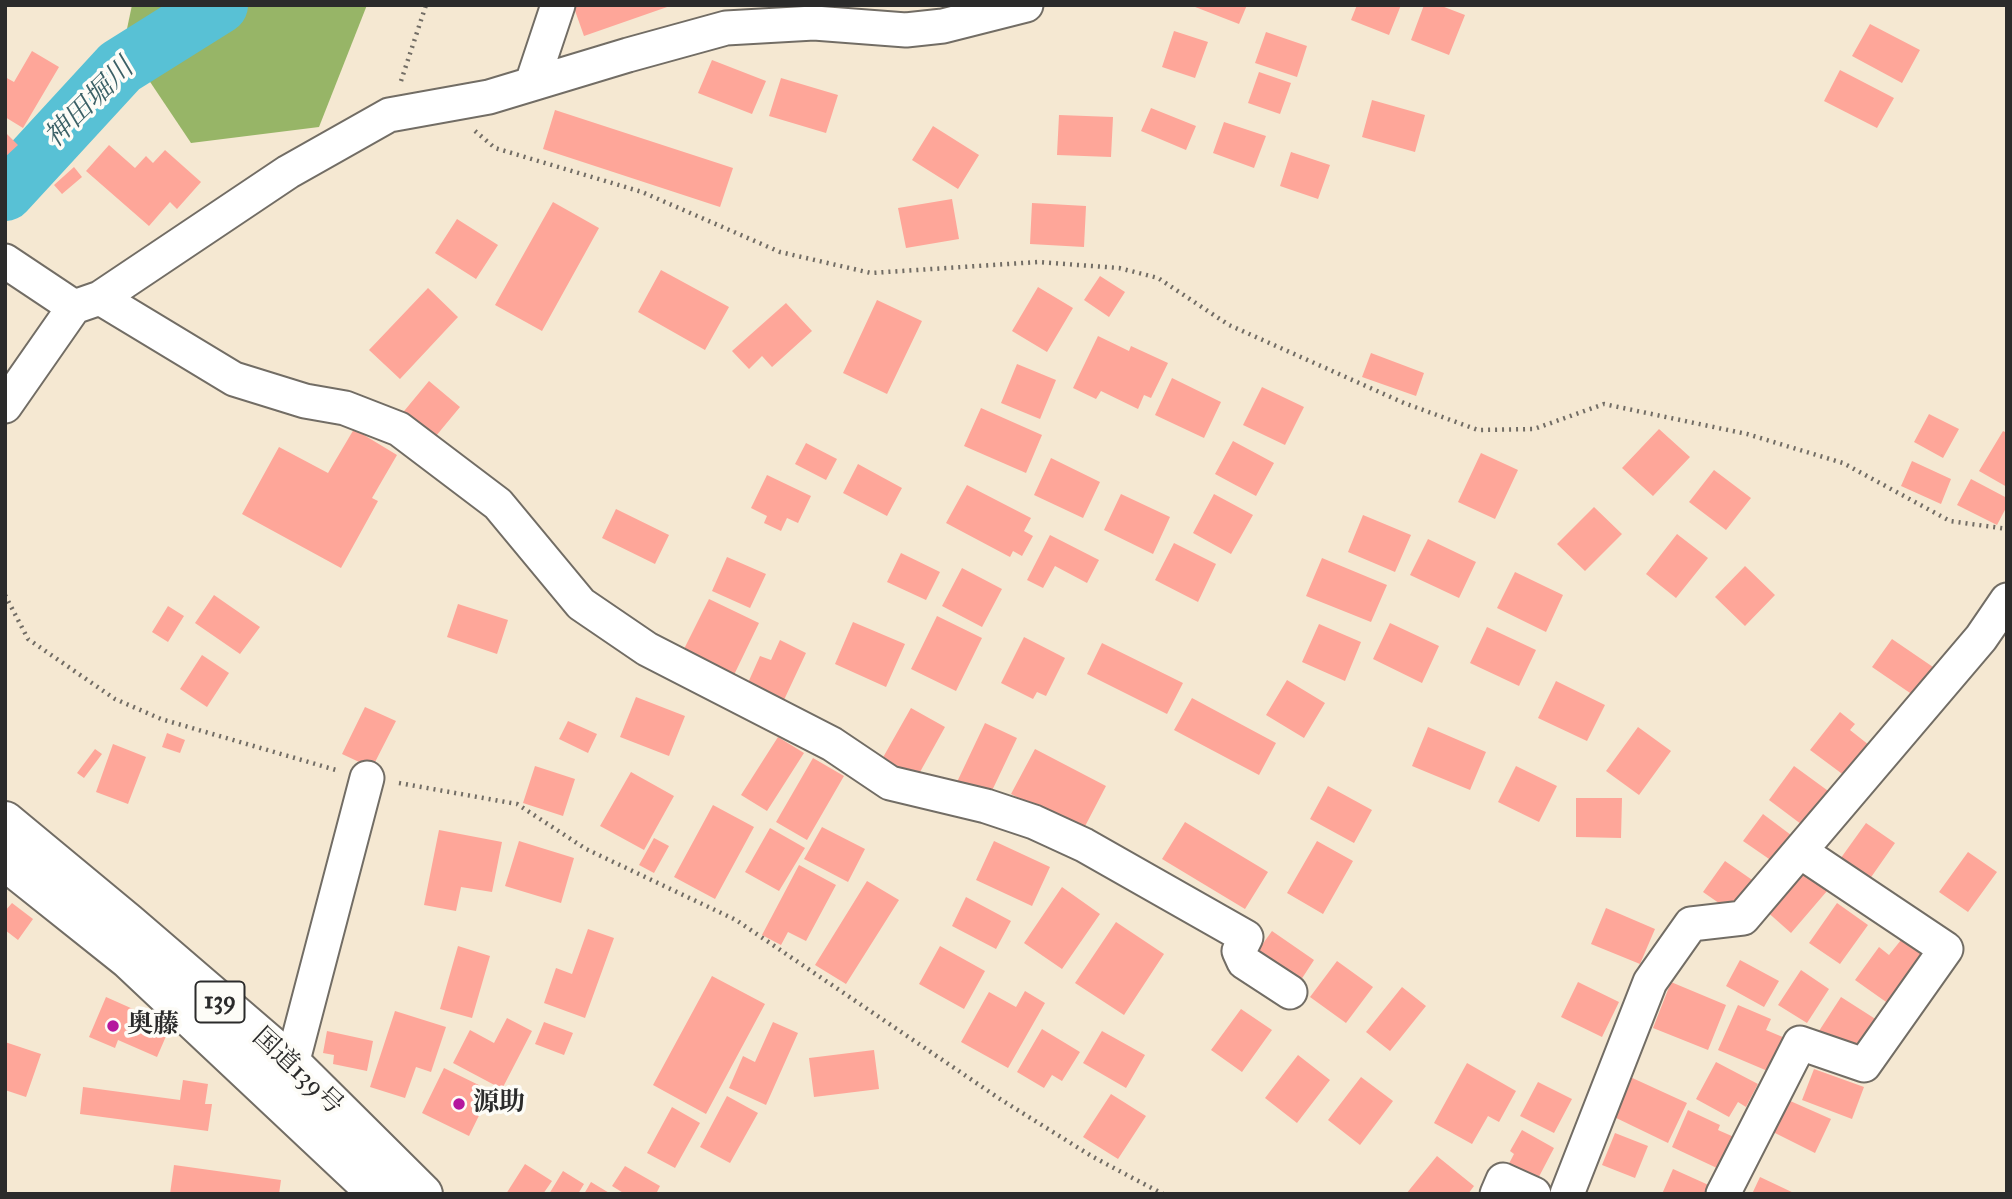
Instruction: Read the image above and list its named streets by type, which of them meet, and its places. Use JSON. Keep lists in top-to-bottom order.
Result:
{
  "streets": {
    "highway": ["139", "国道139号"]
  },
  "water": ["神田堀川"],
  "places": ["奥藤", "源助"]
}
